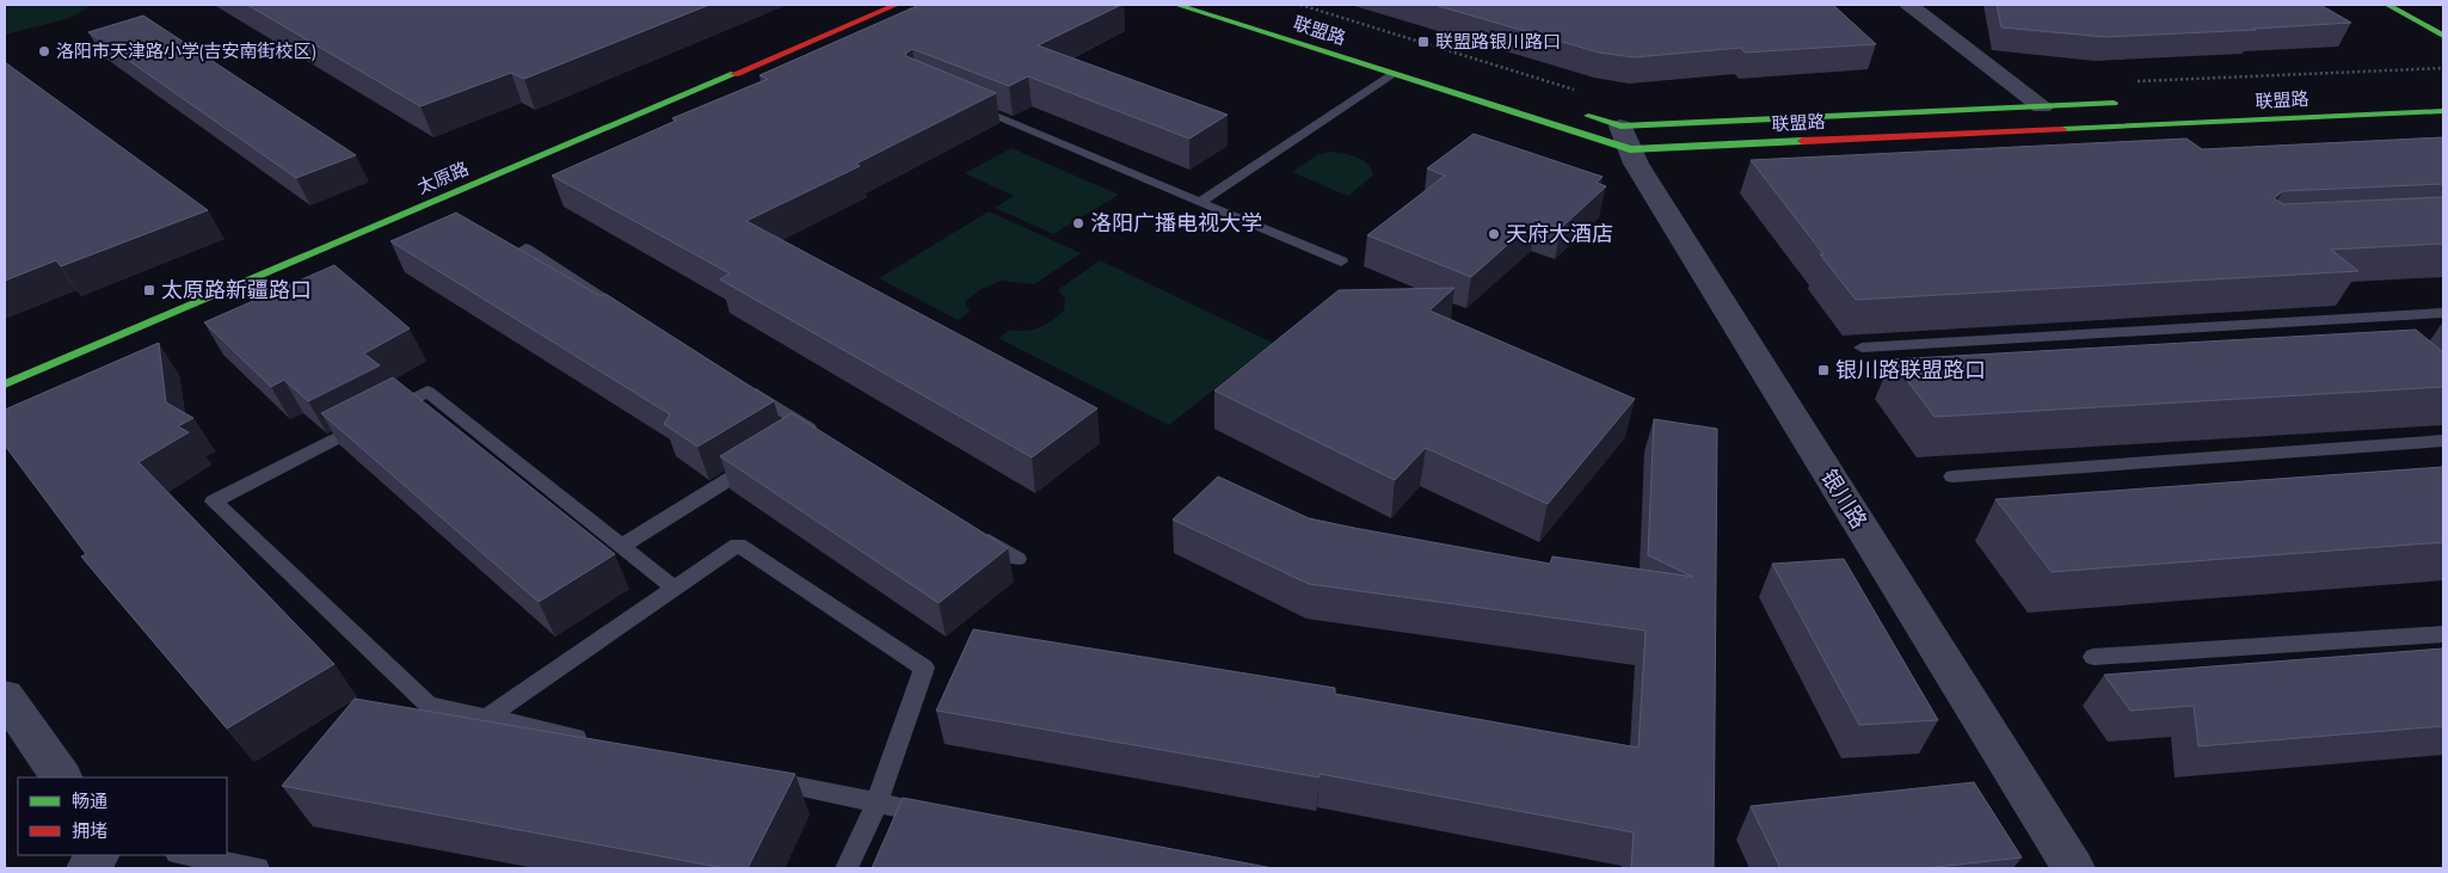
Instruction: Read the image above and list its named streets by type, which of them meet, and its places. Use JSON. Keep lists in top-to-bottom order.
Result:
{
  "streets": {
    "main road": ["联盟路", "太原路"],
    "street": ["银川路"]
  },
  "crossings": [
    ["联盟路", "银川路"]
  ],
  "places": {
    "transit": ["联盟路银川路口", "太原路新疆路口", "银川路联盟路口"],
    "other": ["洛阳市天津路小学(吉安南街校区)", "洛阳广播电视大学", "天府大酒店"]
  },
  "legend": ["畅通", "拥堵"]
}
